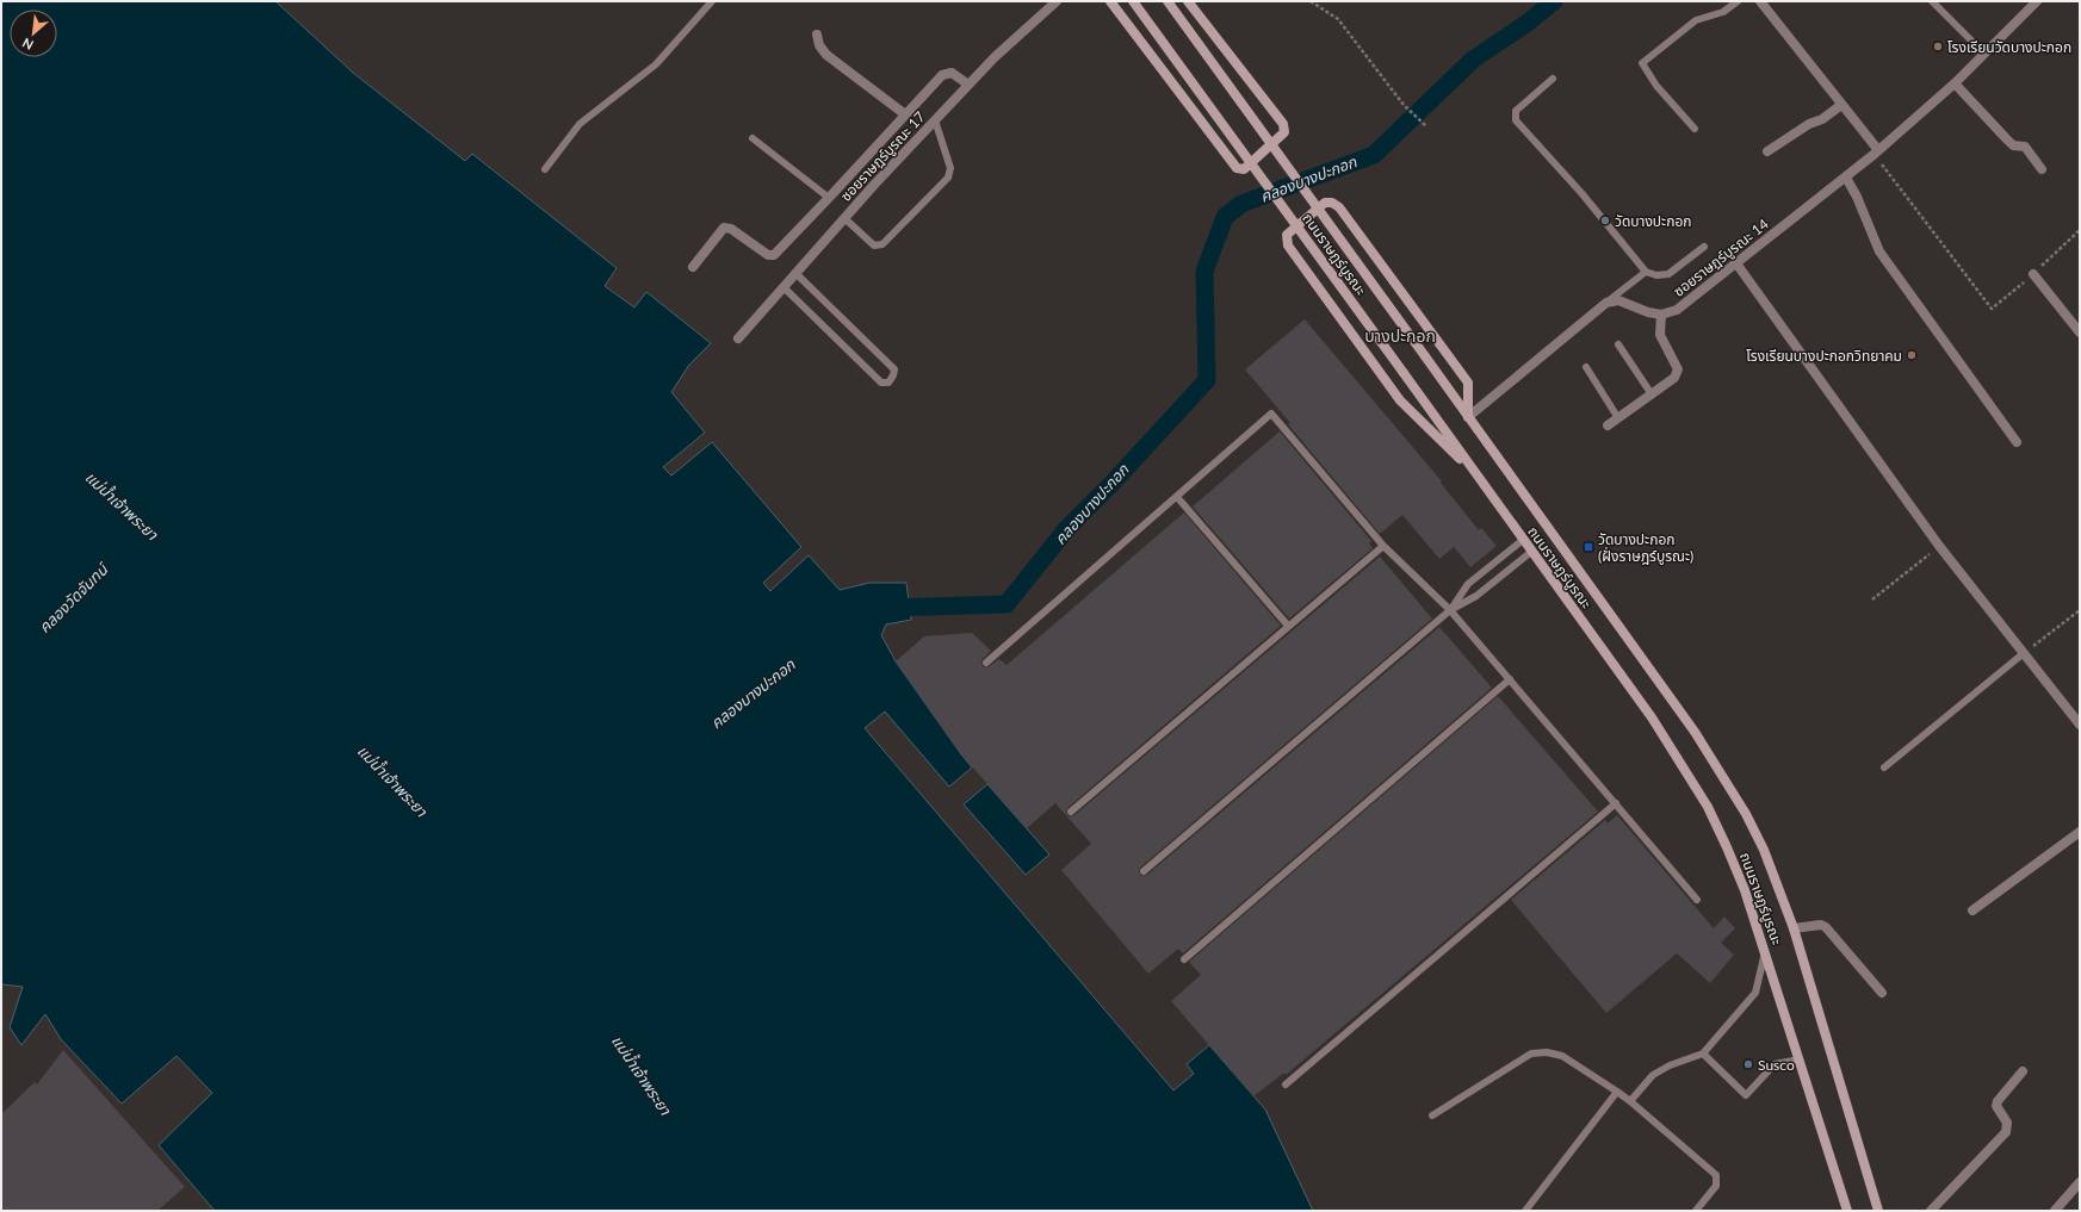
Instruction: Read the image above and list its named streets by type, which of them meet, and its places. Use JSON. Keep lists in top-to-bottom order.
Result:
{
  "streets": {
    "main road": ["ถนนราษฎร์บูรณะ"],
    "street": ["ซอยราษฎร์บูรณะ 17", "ซอยราษฎร์บูรณะ 14"]
  },
  "districts": ["บางปะกอก"],
  "water": ["คลองบางปะกอก", "แม่น้ำเจ้าพระยา", "คลองวัดจันทน์"],
  "places": {
    "other": [
      "โรงเรียนวัดบางปะกอก",
      "วัดบางปะกอก",
      "โรงเรียนบางปะกอกวิทยาคม",
      "Susco"
    ],
    "transit": ["วัดบางปะกอก (ฝั่งราษฎร์บูรณะ)"]
  },
  "north": "bottom left"
}
